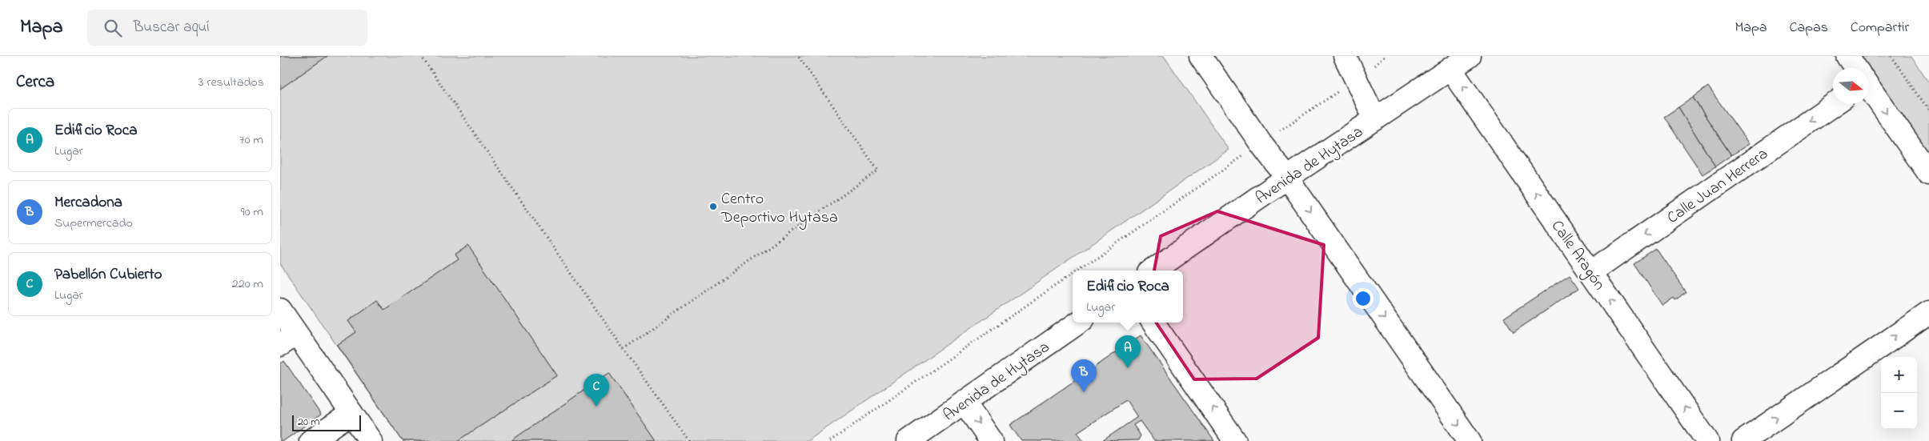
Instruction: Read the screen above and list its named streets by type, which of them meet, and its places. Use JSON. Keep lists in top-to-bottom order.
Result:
{
  "streets": {
    "street": ["Avenida de Hytasa", "Calle Juan Herrera", "Calle Aragón"]
  },
  "crossings": [
    ["Avenida de Hytasa", "Calle Aragón"],
    ["Calle Juan Herrera", "Calle Aragón"]
  ],
  "one_way": ["Calle Juan Herrera"],
  "places": ["Centro Deportivo Hytasa"],
  "scale_bar": "20 m",
  "north": "right",
  "page": {
    "header": "Mapa",
    "search": "Buscar aquí",
    "nav": ["Mapa", "Capas", "Compartir"],
    "heading": ["Cerca", "3 resultados"],
    "list": [
      {
        "mark": "A",
        "name": "Edificio Roca",
        "note": "Lugar",
        "value": "70 m"
      },
      {
        "mark": "B",
        "name": "Mercadona",
        "note": "Supermercado",
        "value": "90 m"
      },
      {
        "mark": "C",
        "name": "Pabellón Cubierto",
        "note": "Lugar",
        "value": "220 m"
      }
    ],
    "popup": ["Edificio Roca", "Lugar"],
    "pins": ["A", "B", "C"],
    "map_buttons": ["+", "−"],
    "scale": "20 m"
  }
}
